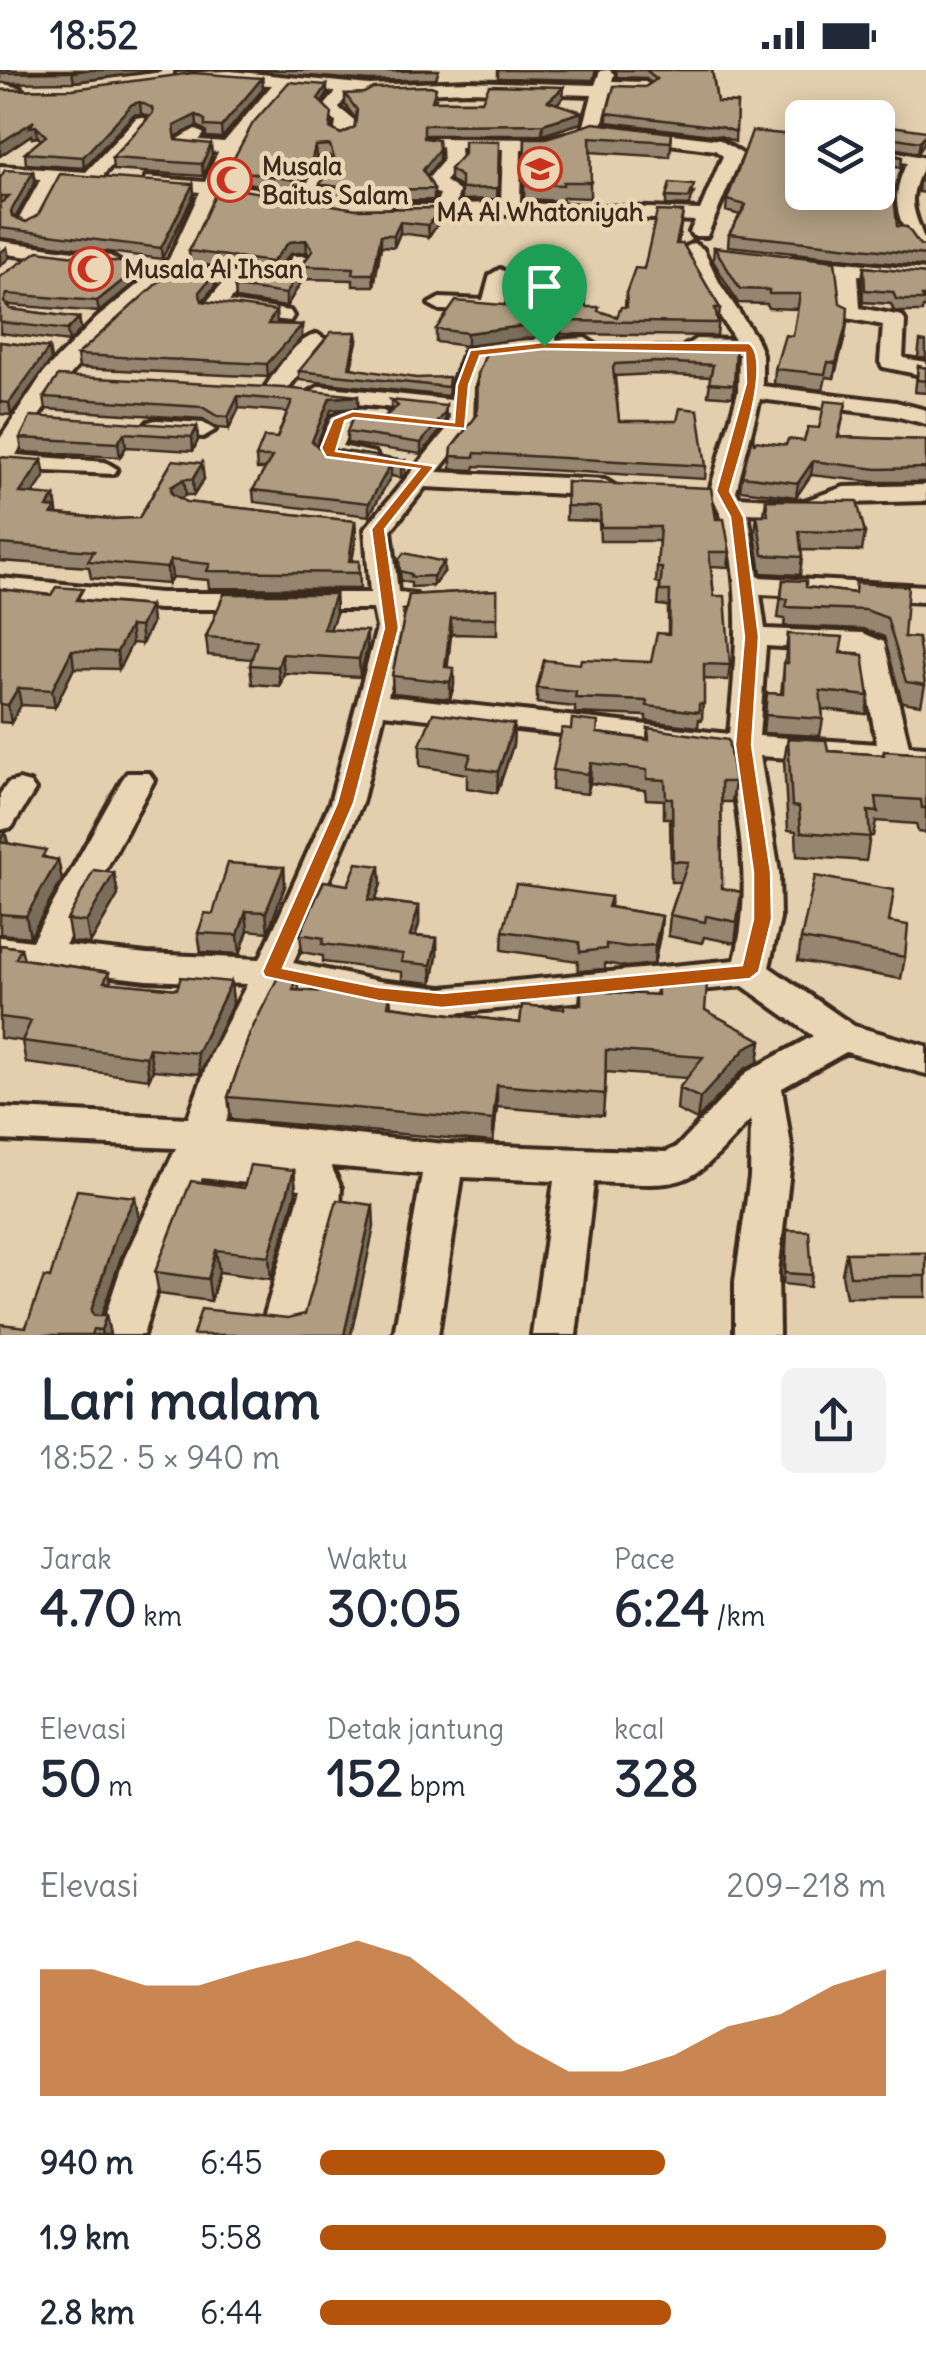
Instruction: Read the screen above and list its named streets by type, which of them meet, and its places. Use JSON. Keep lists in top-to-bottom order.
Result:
{
  "places": {
    "school or university": ["MA Al Whatoniyah"],
    "mosque": ["Musala Baitus Salam", "Musala Al Ihsan"]
  },
  "page": {
    "status": "18:52",
    "heading": ["Lari malam", "18:52 · 5 × 940 m"],
    "stats": [
      ["Jarak", "4.70 km"],
      ["Waktu", "30:05"],
      ["Pace", "6:24 /km"],
      ["Elevasi", "50 m"],
      ["Detak jantung", "152 bpm"],
      ["kcal", "328"]
    ],
    "chart": ["Elevasi", "209–218 m"],
    "list": [
      {
        "name": "940 m",
        "note": "6:45"
      },
      {
        "name": "1.9 km",
        "note": "5:58"
      },
      {
        "name": "2.8 km",
        "note": "6:44"
      }
    ]
  }
}
